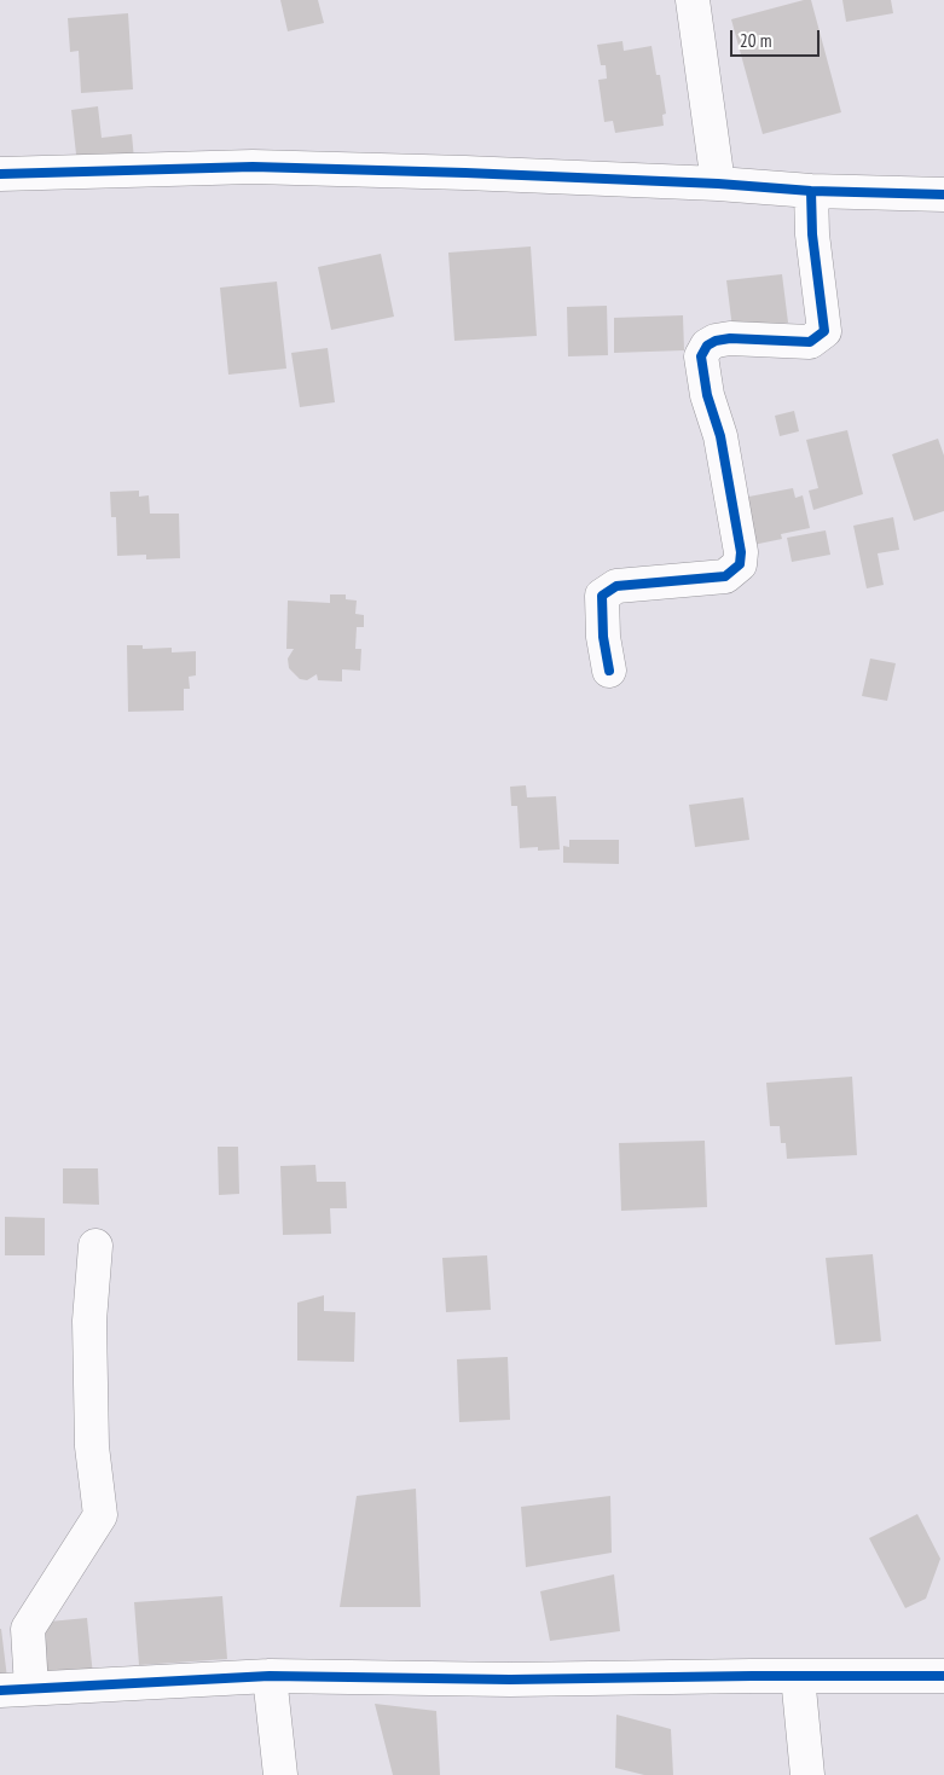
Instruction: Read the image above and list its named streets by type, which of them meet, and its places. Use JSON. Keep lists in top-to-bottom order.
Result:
{
  "scale_bar": "20 m"
}
